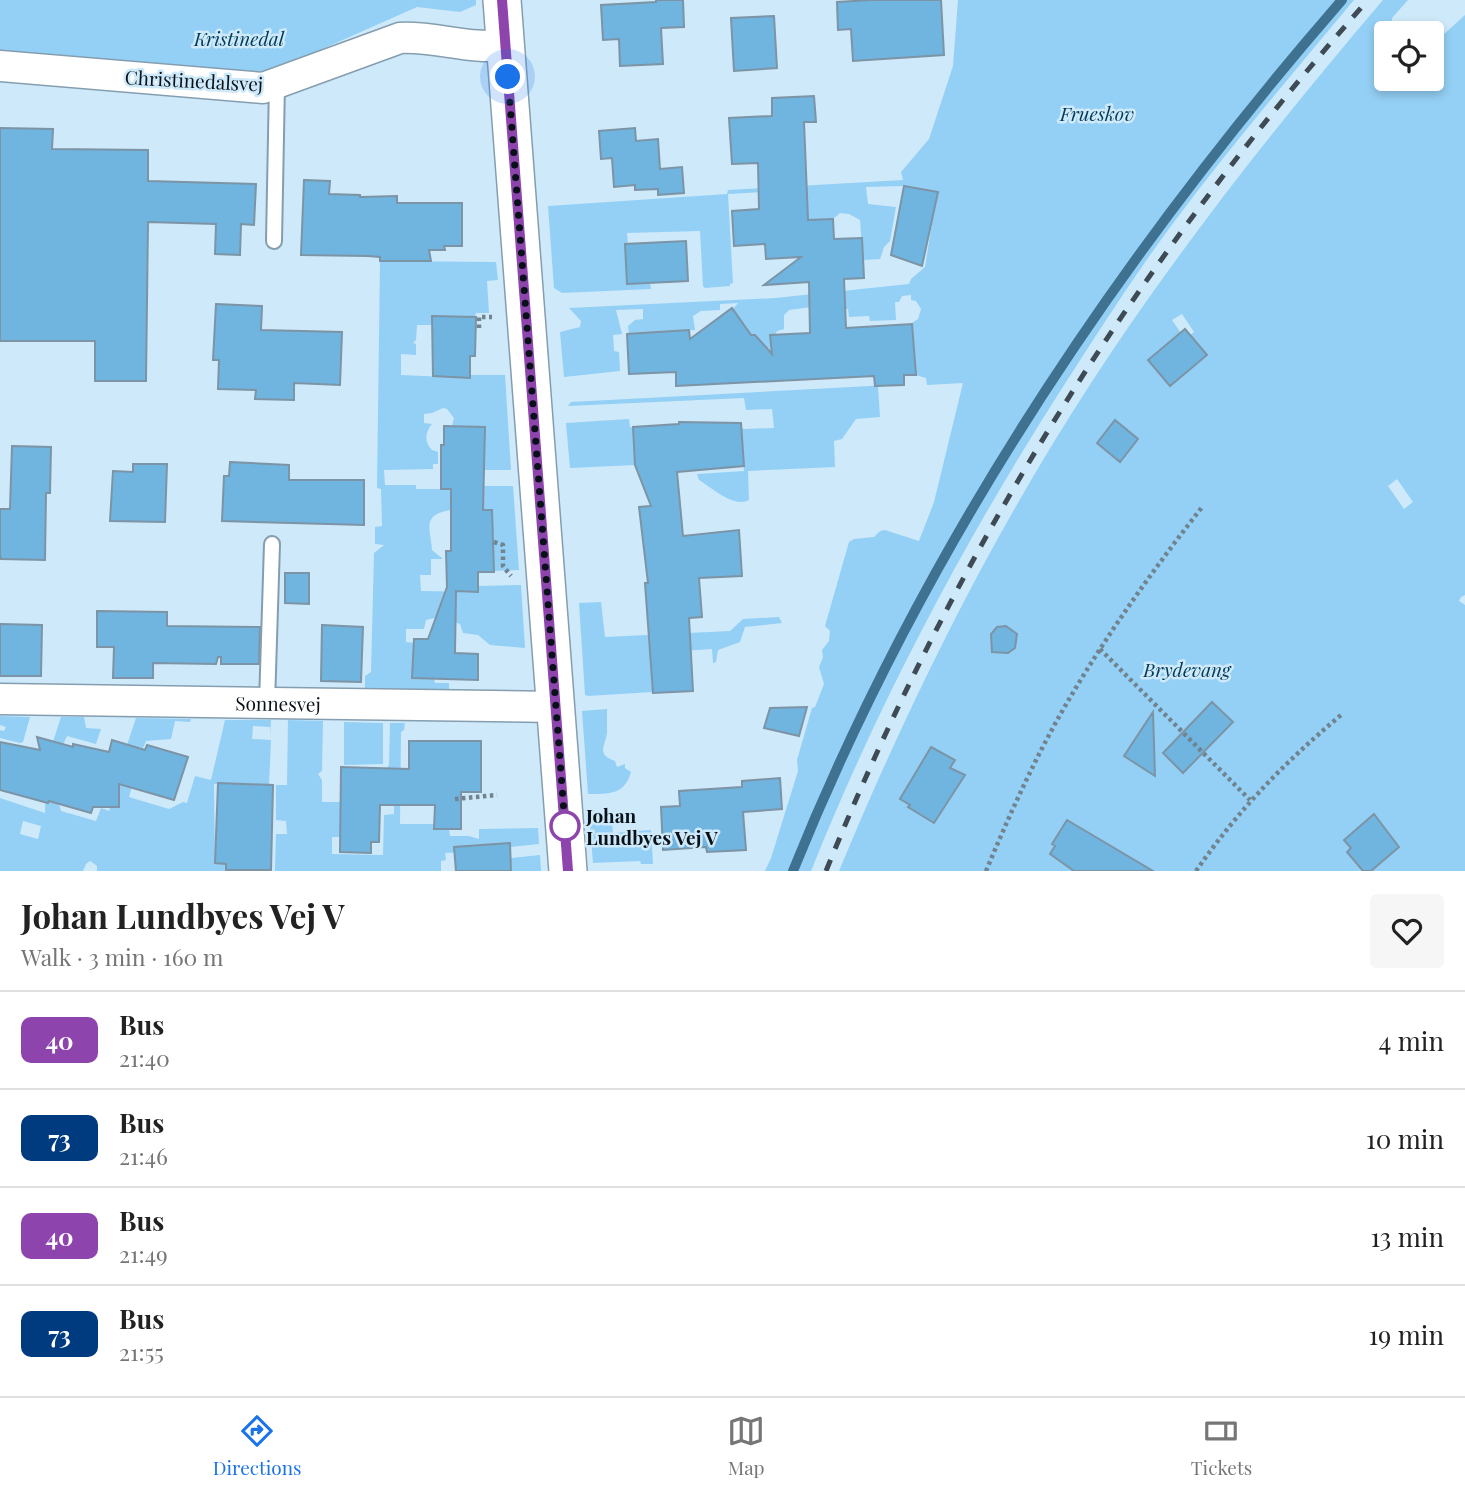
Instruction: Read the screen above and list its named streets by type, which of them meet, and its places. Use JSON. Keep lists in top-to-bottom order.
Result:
{
  "streets": {
    "street": ["Christinedalsvej", "Sonnesvej"]
  },
  "parks": ["Kristinedal", "Frueskov", "Brydevang"],
  "places": ["Johan Lundbyes Vej V"],
  "lines": ["bus line 40"],
  "page": {
    "heading": ["Johan Lundbyes Vej V", "Walk · 3 min · 160 m"],
    "list": [
      {
        "mark": "40",
        "name": "Bus",
        "note": "21:40",
        "value": "4 min"
      },
      {
        "mark": "73",
        "name": "Bus",
        "note": "21:46",
        "value": "10 min"
      },
      {
        "mark": "40",
        "name": "Bus",
        "note": "21:49",
        "value": "13 min"
      },
      {
        "mark": "73",
        "name": "Bus",
        "note": "21:55",
        "value": "19 min"
      }
    ],
    "tabs": ["Directions", "Map", "Tickets"]
  }
}
